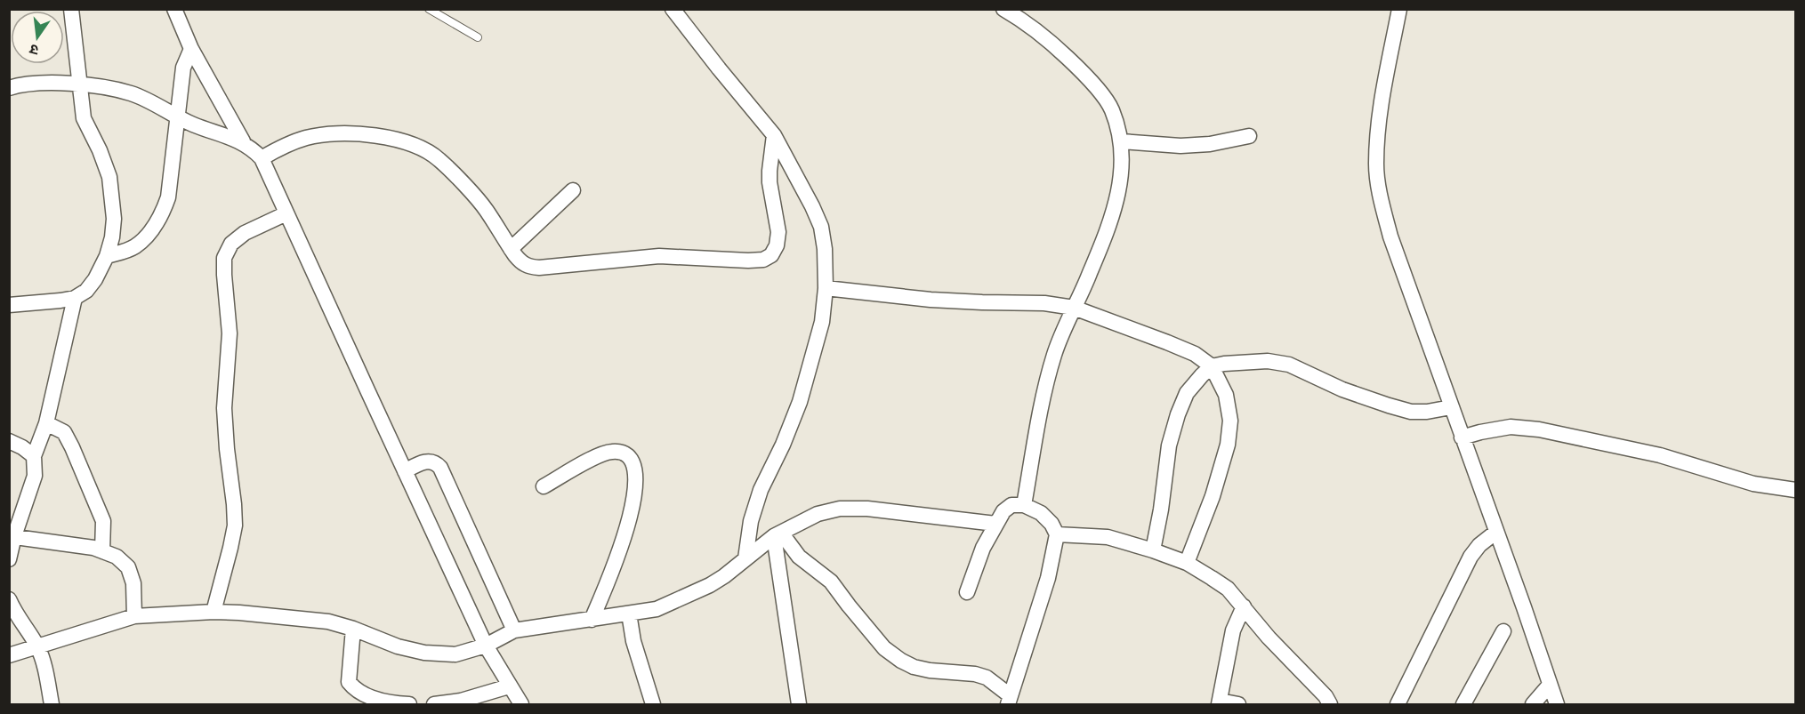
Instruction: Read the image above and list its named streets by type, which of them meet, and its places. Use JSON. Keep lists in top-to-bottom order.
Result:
{
  "north": "bottom"
}
